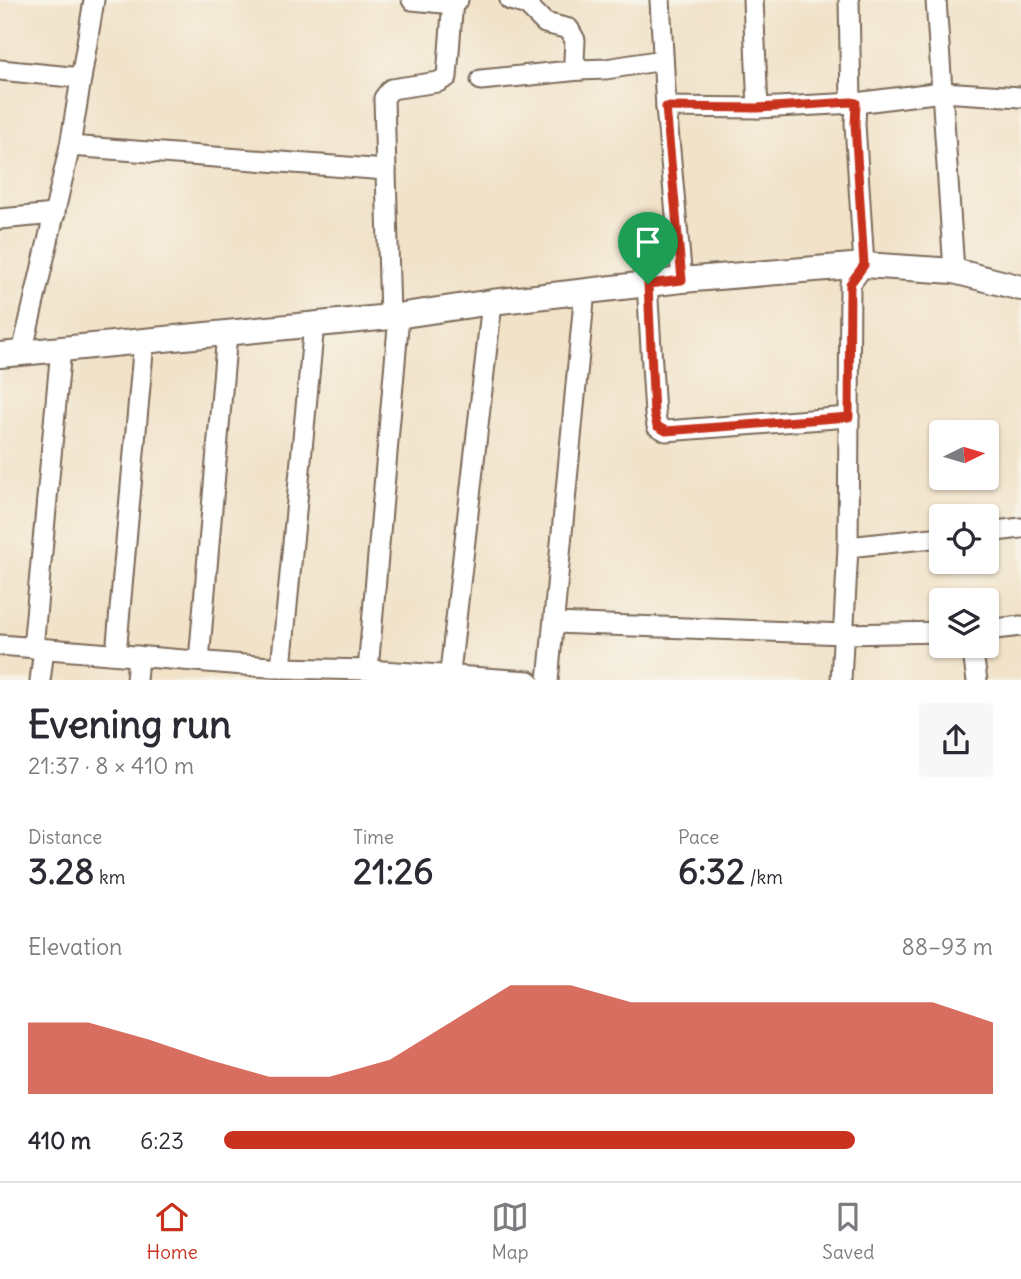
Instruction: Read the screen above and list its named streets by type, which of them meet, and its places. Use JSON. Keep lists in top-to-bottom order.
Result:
{
  "north": "right",
  "page": {
    "heading": ["Evening run", "21:37 · 8 × 410 m"],
    "stats": [
      ["Distance", "3.28 km"],
      ["Time", "21:26"],
      ["Pace", "6:32 /km"]
    ],
    "chart": ["Elevation", "88–93 m"],
    "list": [
      {
        "name": "410 m",
        "note": "6:23"
      }
    ],
    "tabs": ["Home", "Map", "Saved"]
  }
}
